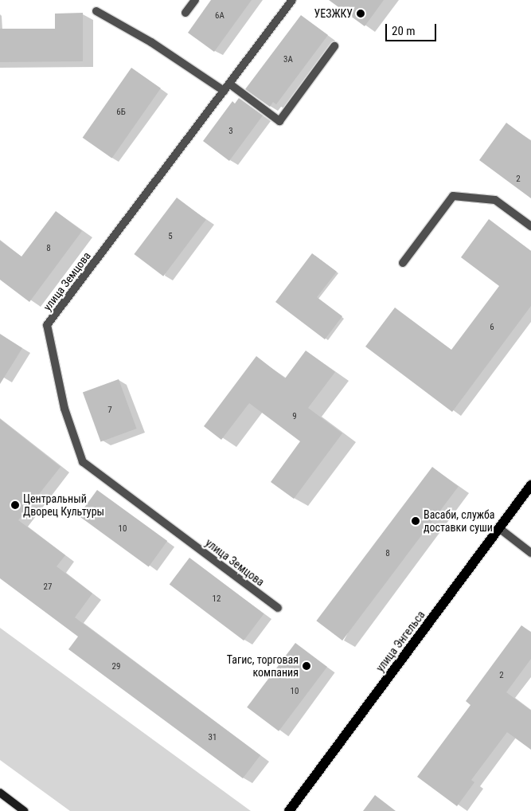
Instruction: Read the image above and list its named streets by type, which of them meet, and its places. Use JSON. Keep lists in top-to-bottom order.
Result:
{
  "streets": {
    "main road": ["улица Энгельса"],
    "street": ["улица Земцова"]
  },
  "places": [
    "УЕЗЖКУ",
    "Центральный Дворец Культуры",
    "Васаби, служба доставки суши",
    "Тагис, торговая компания"
  ],
  "house_numbers": [
    "6А",
    "3А",
    "6Б",
    "3",
    "2",
    "5",
    "8",
    "6",
    "7",
    "9",
    "10",
    "8",
    "27",
    "12",
    "29",
    "2",
    "10",
    "31"
  ],
  "scale_bar": "20 m"
}
